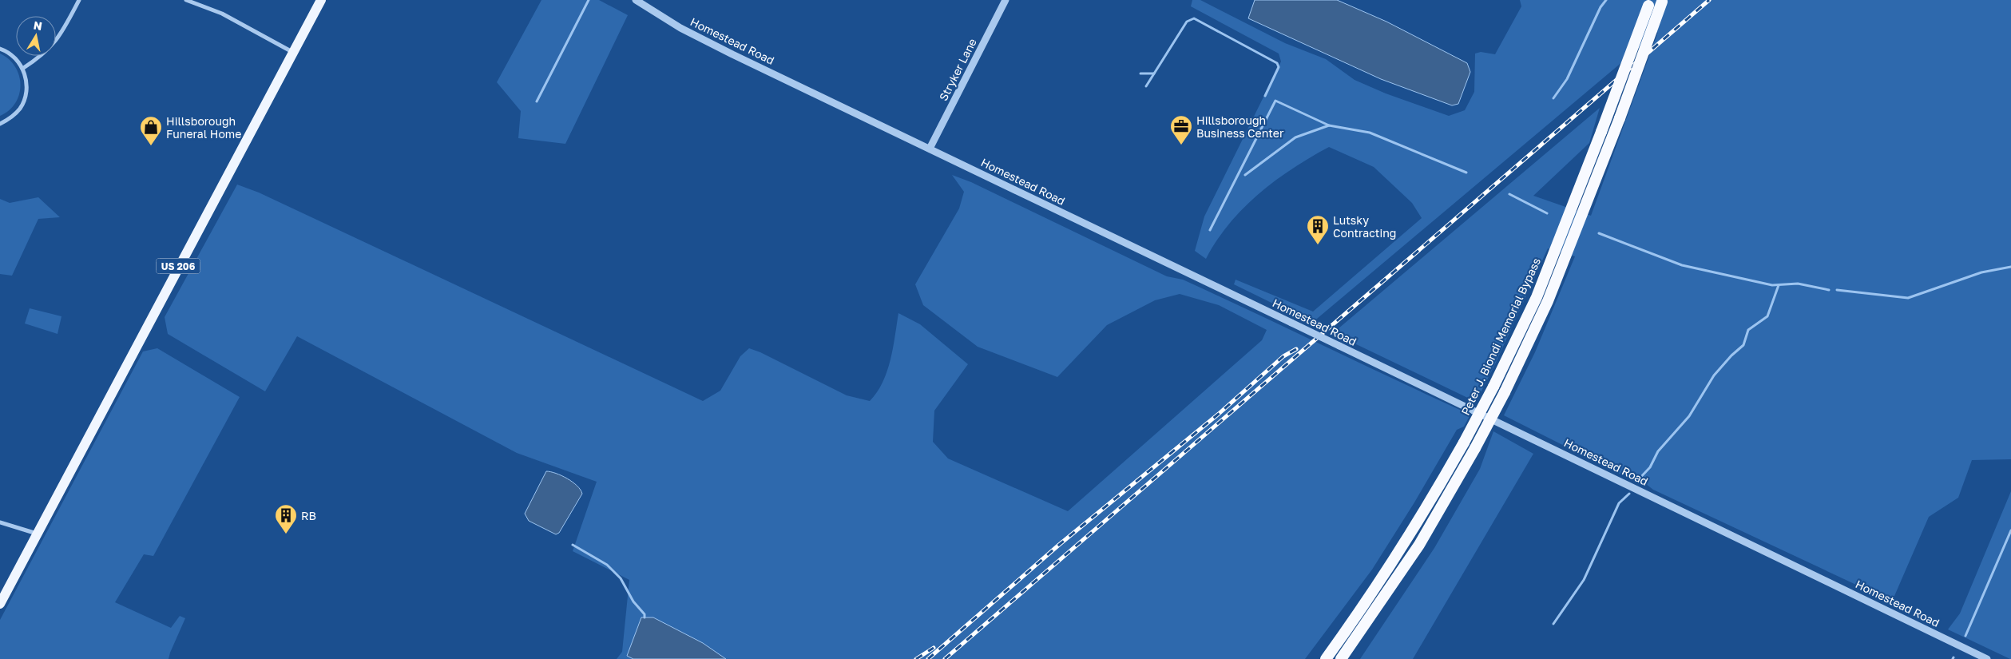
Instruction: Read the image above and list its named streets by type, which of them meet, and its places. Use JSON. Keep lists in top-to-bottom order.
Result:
{
  "streets": {
    "highway": ["Peter J. Biondi Memorial Bypass"],
    "main road": ["US 206"],
    "street": ["Homestead Road", "Stryker Lane"]
  },
  "crossings": [
    ["Homestead Road", "Stryker Lane"]
  ],
  "places": {
    "office": ["Hillsborough Business Center"],
    "shop": ["Hillsborough Funeral Home"],
    "building": ["Lutsky Contracting", "RB"]
  },
  "north": "top"
}
